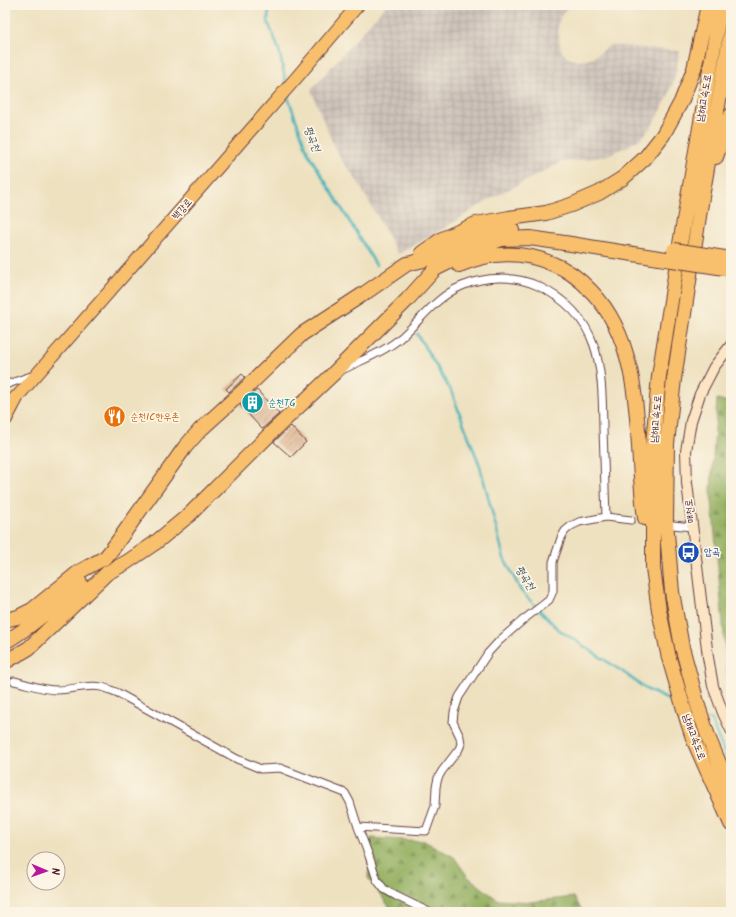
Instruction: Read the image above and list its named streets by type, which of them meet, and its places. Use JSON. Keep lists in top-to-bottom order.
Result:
{
  "streets": {
    "highway": ["남해고속도로"],
    "main road": ["백강로", "매천로"]
  },
  "water": ["평곡천"],
  "places": {
    "building": ["순천TG"],
    "restaurant": ["순천IC한우촌"],
    "bus stop": ["압곡"]
  },
  "north": "right"
}
